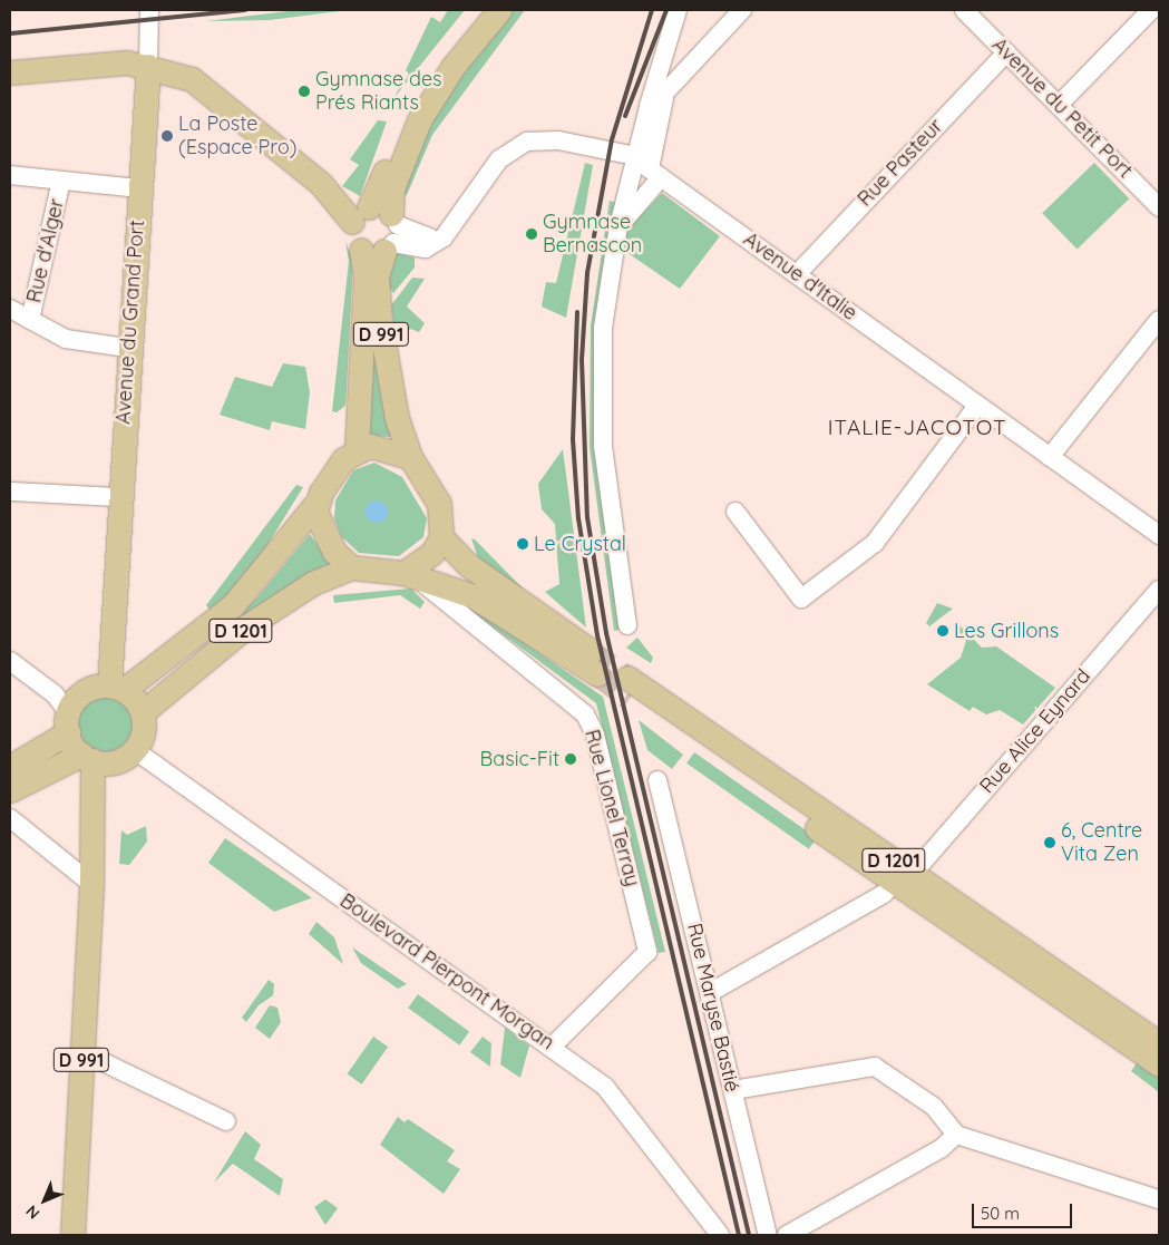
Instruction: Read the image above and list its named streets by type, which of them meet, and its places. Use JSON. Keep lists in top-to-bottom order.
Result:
{
  "streets": {
    "main road": ["Avenue du Grand Port", "D 991", "D 1201"],
    "street": [
      "Avenue du Petit Port",
      "Rue Pasteur",
      "Rue d'Alger",
      "Avenue d'Italie",
      "Rue Alice Eynard",
      "Rue Lionel Terray",
      "Boulevard Pierpont Morgan",
      "Rue Maryse Bastié"
    ]
  },
  "crossings": [
    ["Avenue du Petit Port", "Rue Pasteur"],
    ["Rue Pasteur", "Avenue d'Italie"],
    ["Avenue d'Italie", "D 991"],
    ["Avenue du Grand Port", "D 1201"],
    ["Avenue du Grand Port", "Boulevard Pierpont Morgan"],
    ["D 991", "D 1201"],
    ["D 991", "Rue Lionel Terray"],
    ["D 1201", "Rue Alice Eynard"],
    ["D 1201", "Rue Lionel Terray"],
    ["Rue Alice Eynard", "Rue Maryse Bastié"],
    ["Rue Lionel Terray", "Boulevard Pierpont Morgan"]
  ],
  "districts": ["ITALIE-JACOTOT"],
  "places": [
    "Gymnase des Prés Riants",
    "La Poste (Espace Pro)",
    "Gymnase Bernascon",
    "Le Crystal",
    "Les Grillons",
    "Basic-Fit",
    "6, Centre Vita Zen"
  ],
  "scale_bar": "50 m",
  "north": "bottom left"
}
